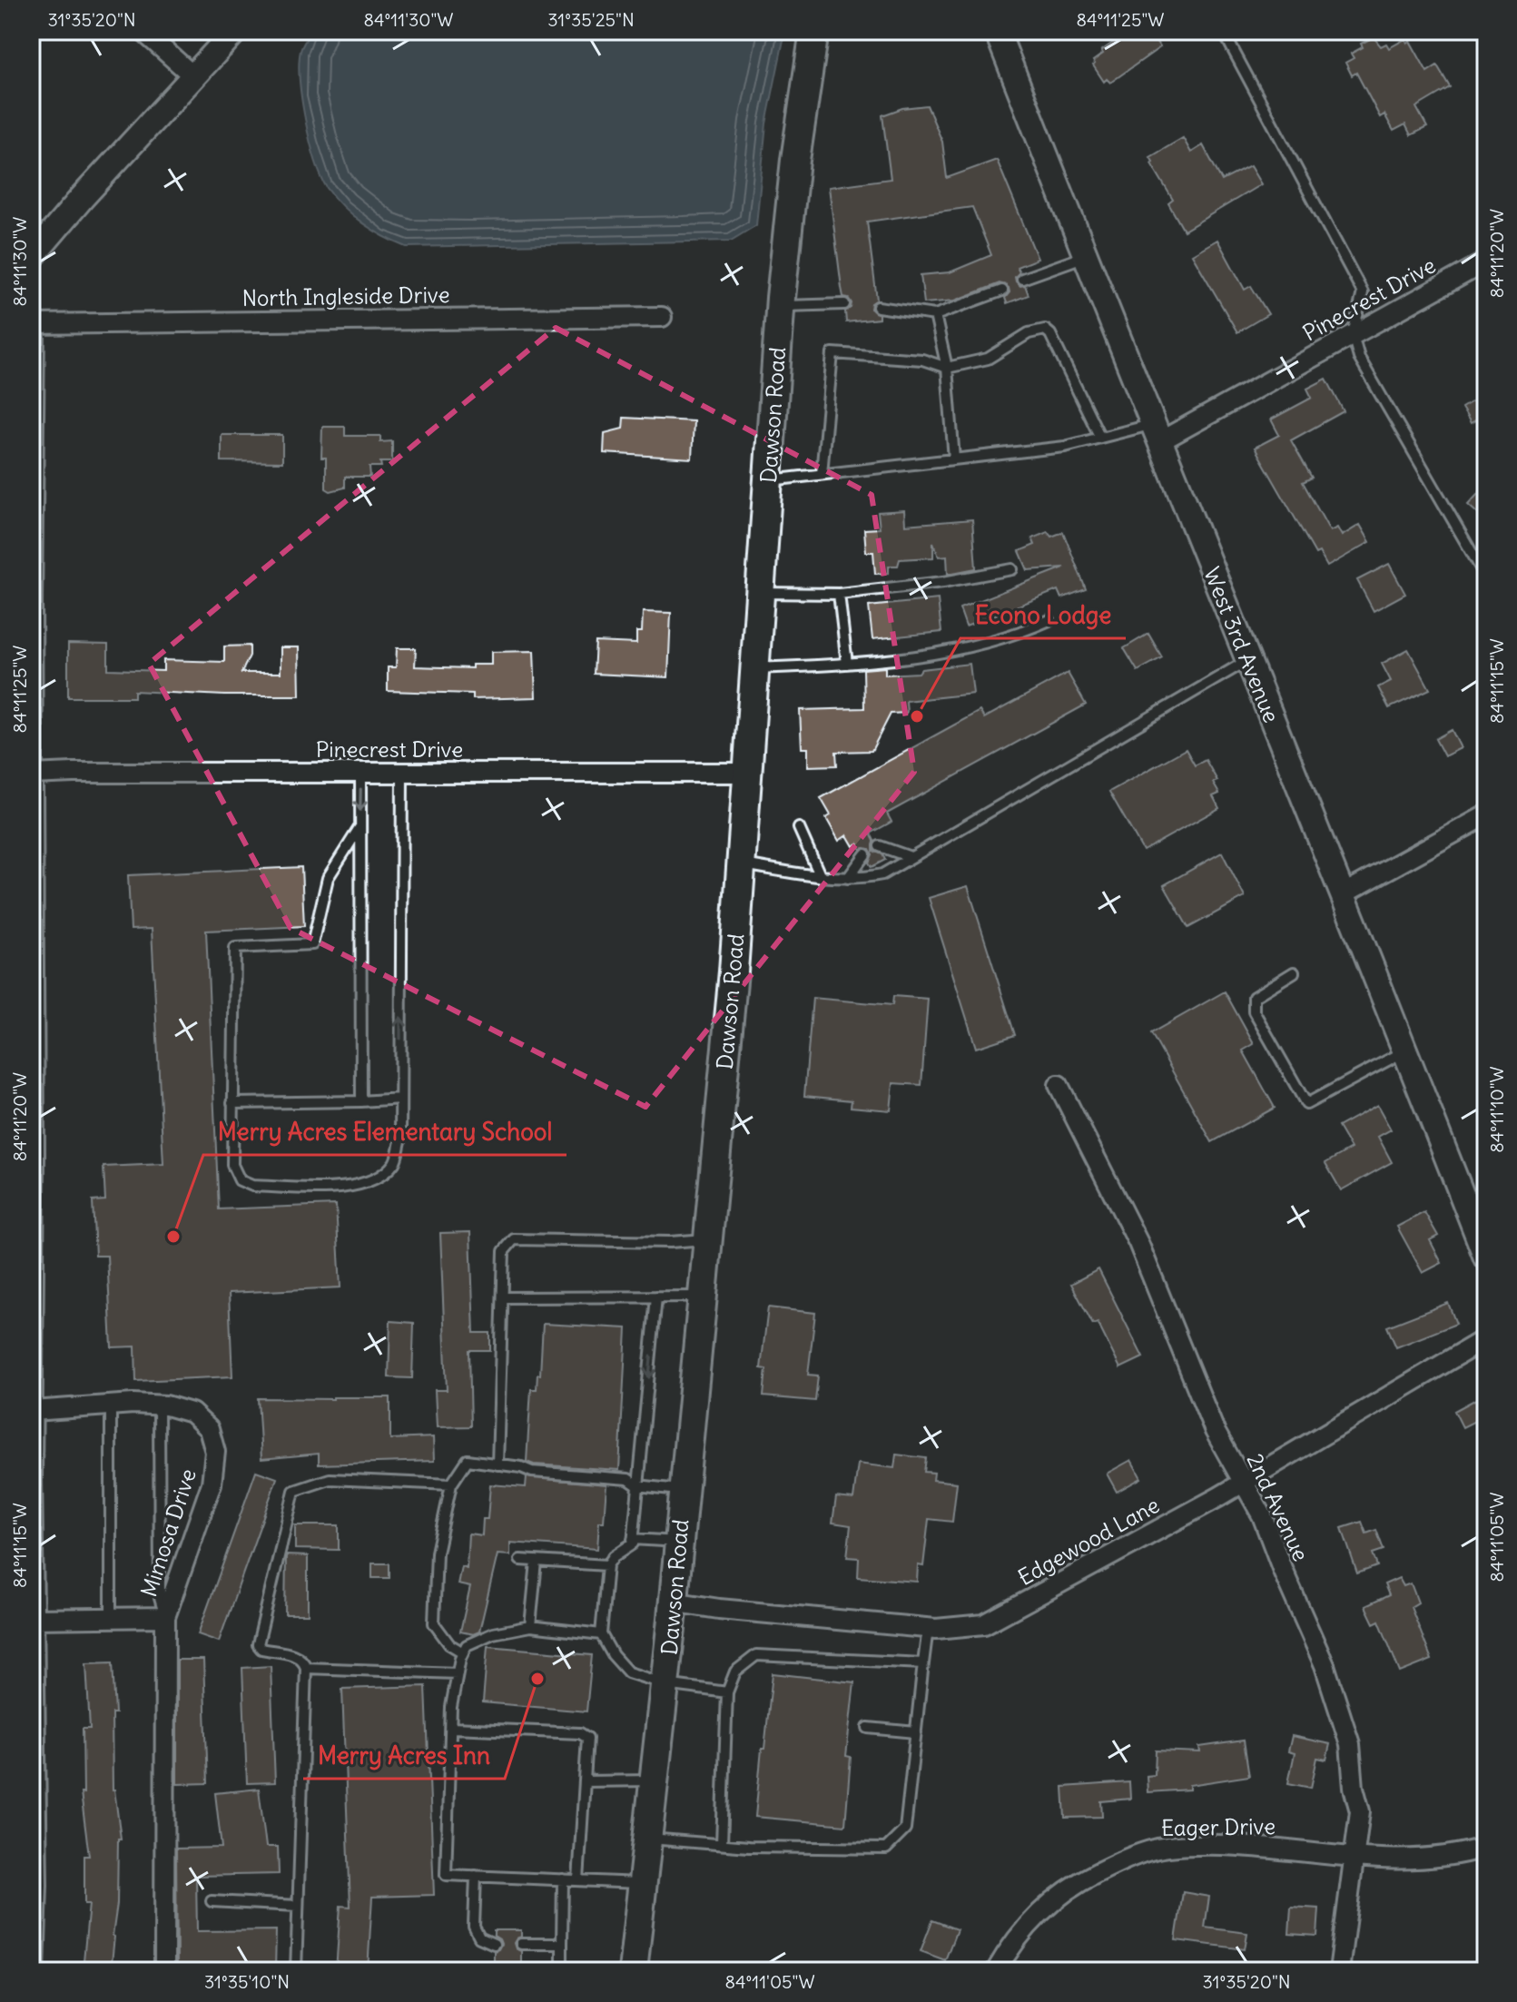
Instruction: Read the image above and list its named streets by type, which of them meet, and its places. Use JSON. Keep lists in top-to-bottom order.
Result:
{
  "streets": {
    "main road": ["Dawson Road"],
    "street": [
      "North Ingleside Drive",
      "Pinecrest Drive",
      "West 3rd Avenue",
      "2nd Avenue",
      "Mimosa Drive",
      "Edgewood Lane",
      "Eager Drive"
    ]
  },
  "crossings": [
    ["Pinecrest Drive", "Dawson Road"],
    ["Pinecrest Drive", "West 3rd Avenue"],
    ["Dawson Road", "Edgewood Lane"],
    ["2nd Avenue", "Edgewood Lane"],
    ["2nd Avenue", "Eager Drive"]
  ],
  "places": ["Econo Lodge", "Merry Acres Elementary School", "Merry Acres Inn"],
  "coordinates": [
    "31°35'20\"N",
    "84°11'30\"W",
    "31°35'25\"N",
    "84°11'25\"W",
    "84°11'20\"W",
    "84°11'15\"W",
    "84°11'10\"W",
    "84°11'05\"W",
    "31°35'10\"N"
  ]
}
